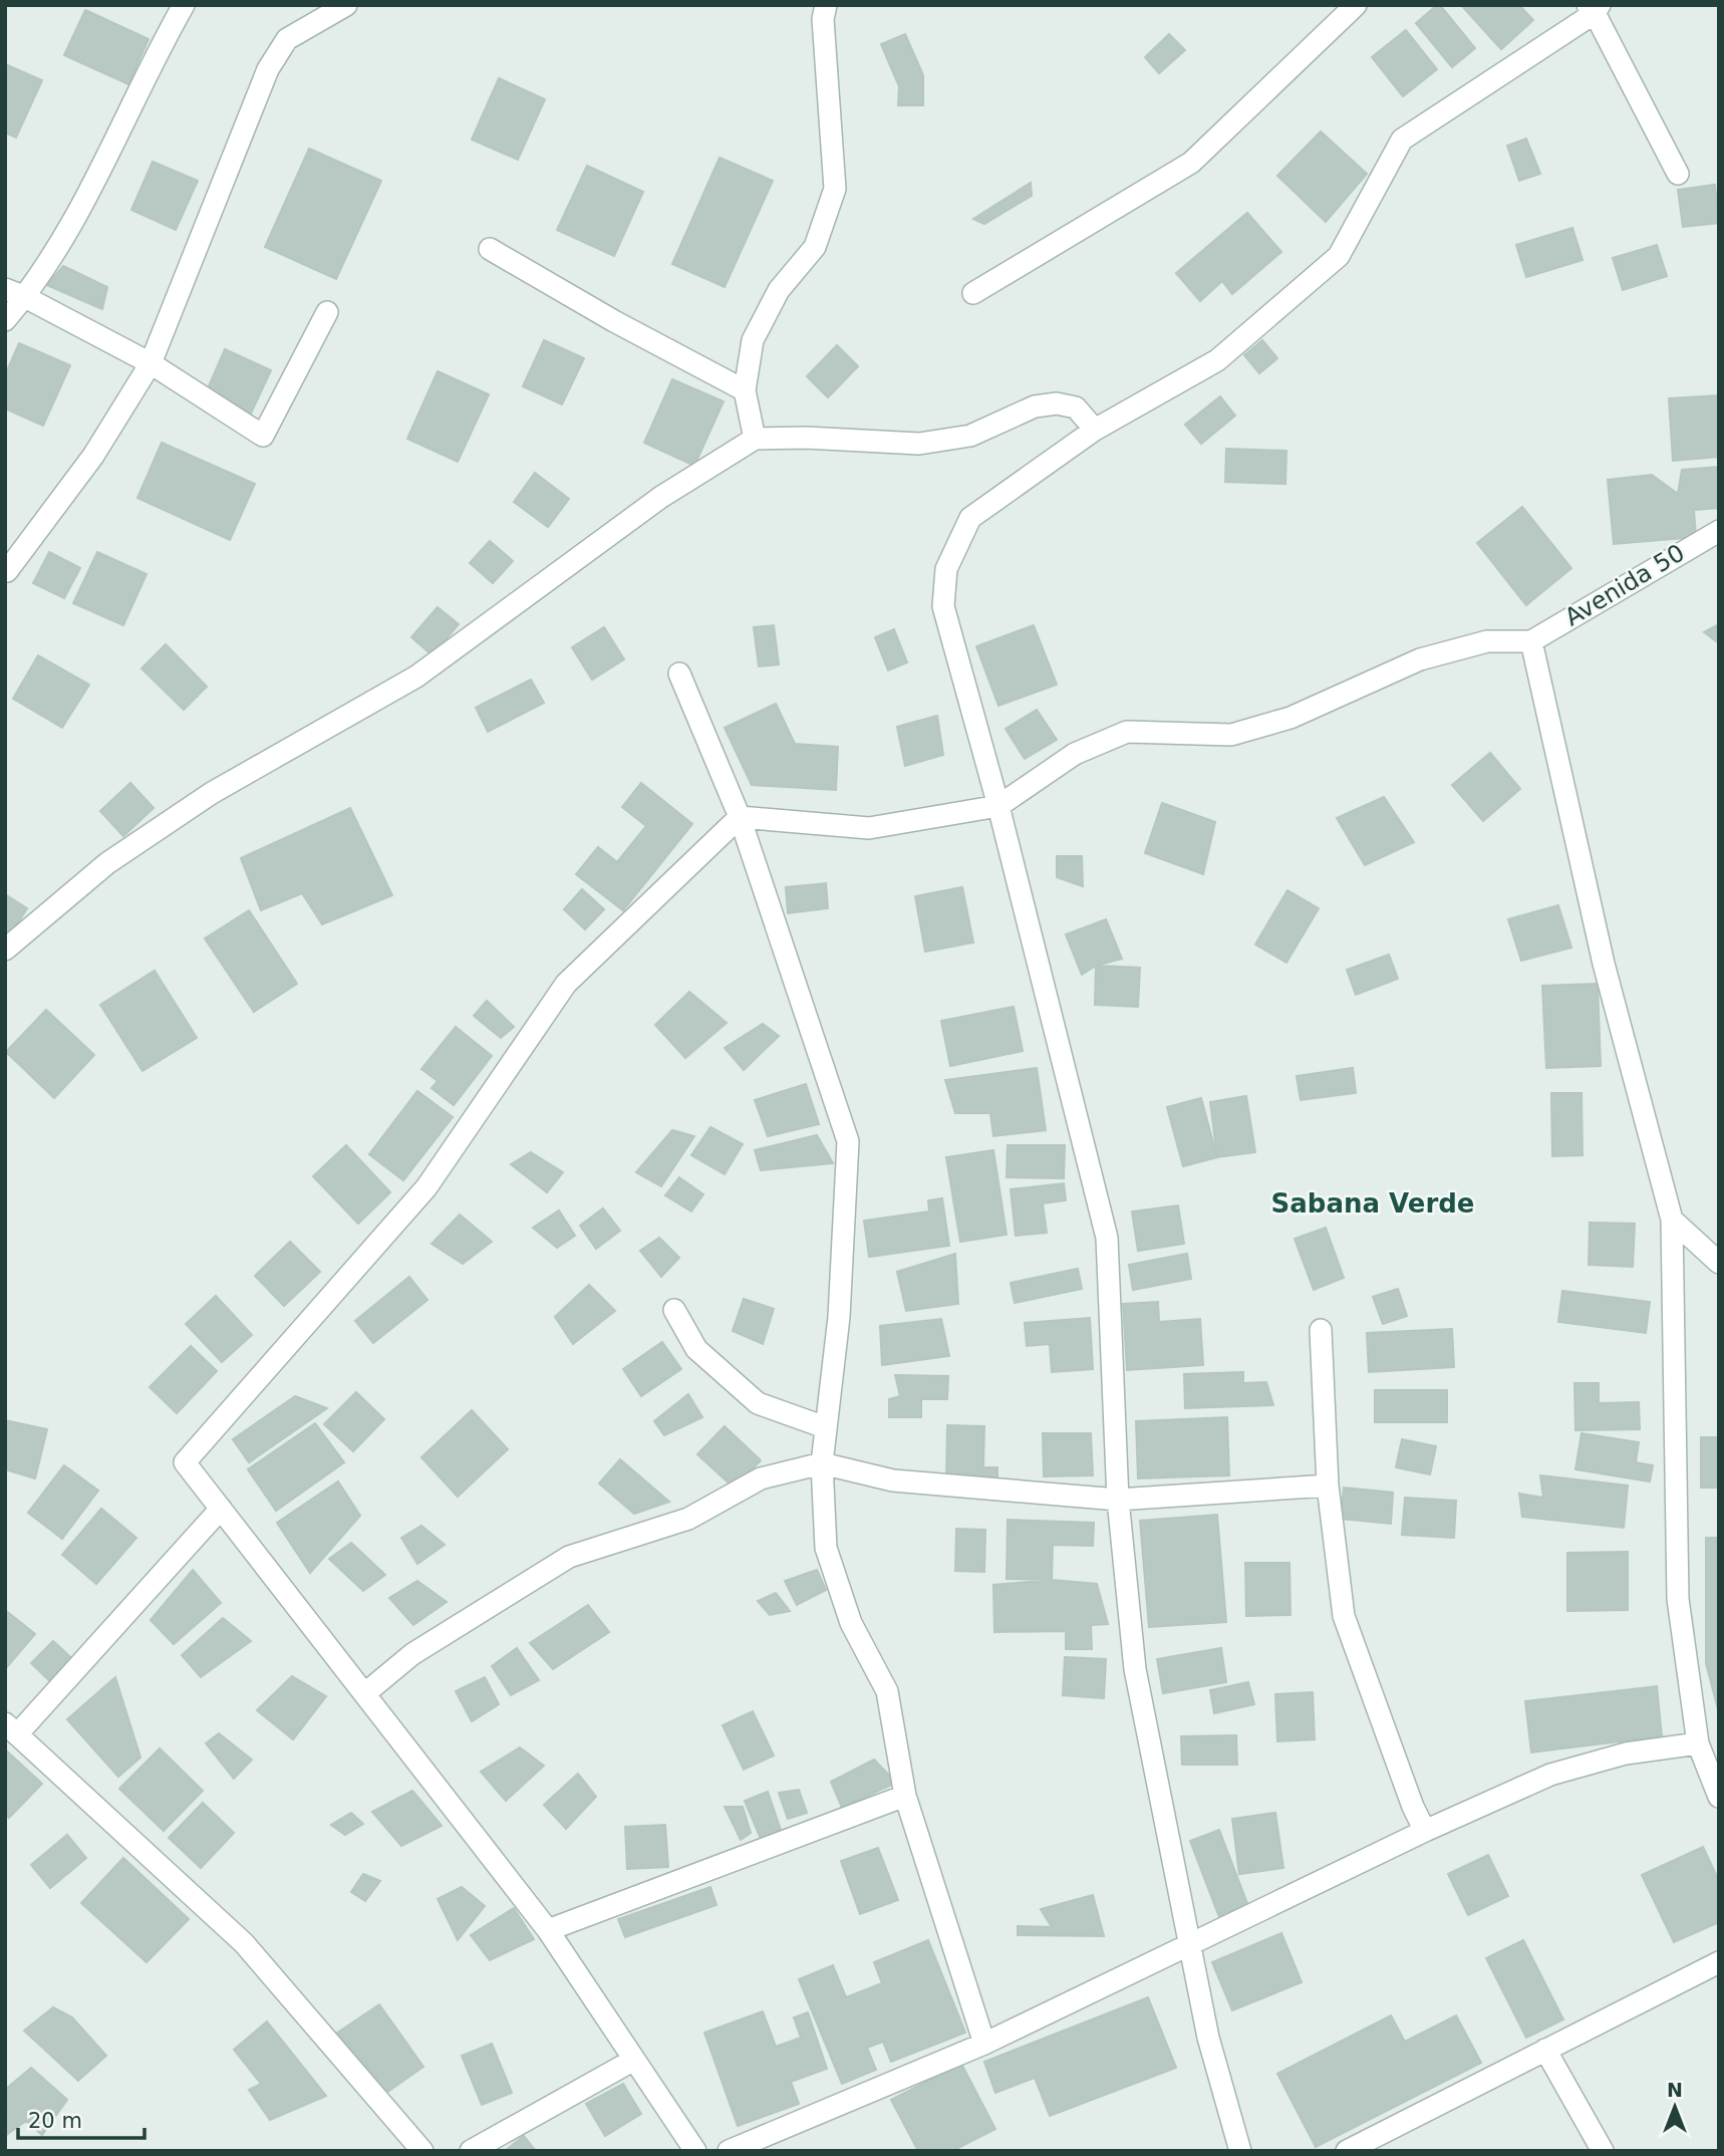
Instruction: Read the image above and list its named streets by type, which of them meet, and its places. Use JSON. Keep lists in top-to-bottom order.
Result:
{
  "streets": {
    "street": ["Avenida 50"]
  },
  "districts": ["Sabana Verde"],
  "scale_bar": "20 m",
  "north": "top"
}
